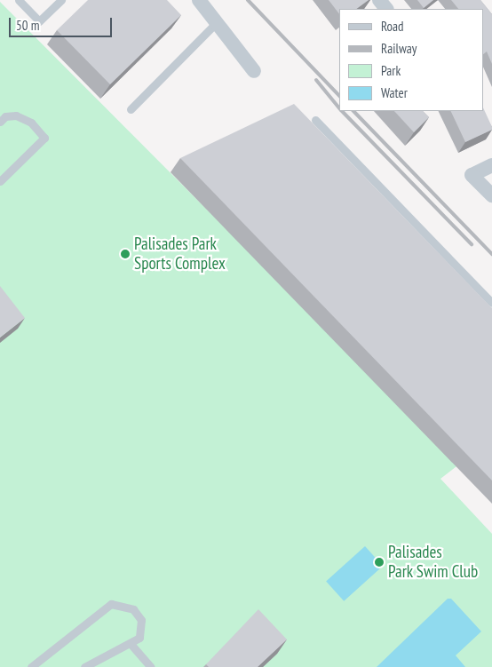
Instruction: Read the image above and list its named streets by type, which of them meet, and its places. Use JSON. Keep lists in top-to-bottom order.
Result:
{
  "places": ["Palisades Park Sports Complex", "Palisades Park Swim Club"],
  "legend": [
    "Road",
    "Railway",
    "Park",
    "Water"
  ],
  "scale_bar": "50 m"
}
